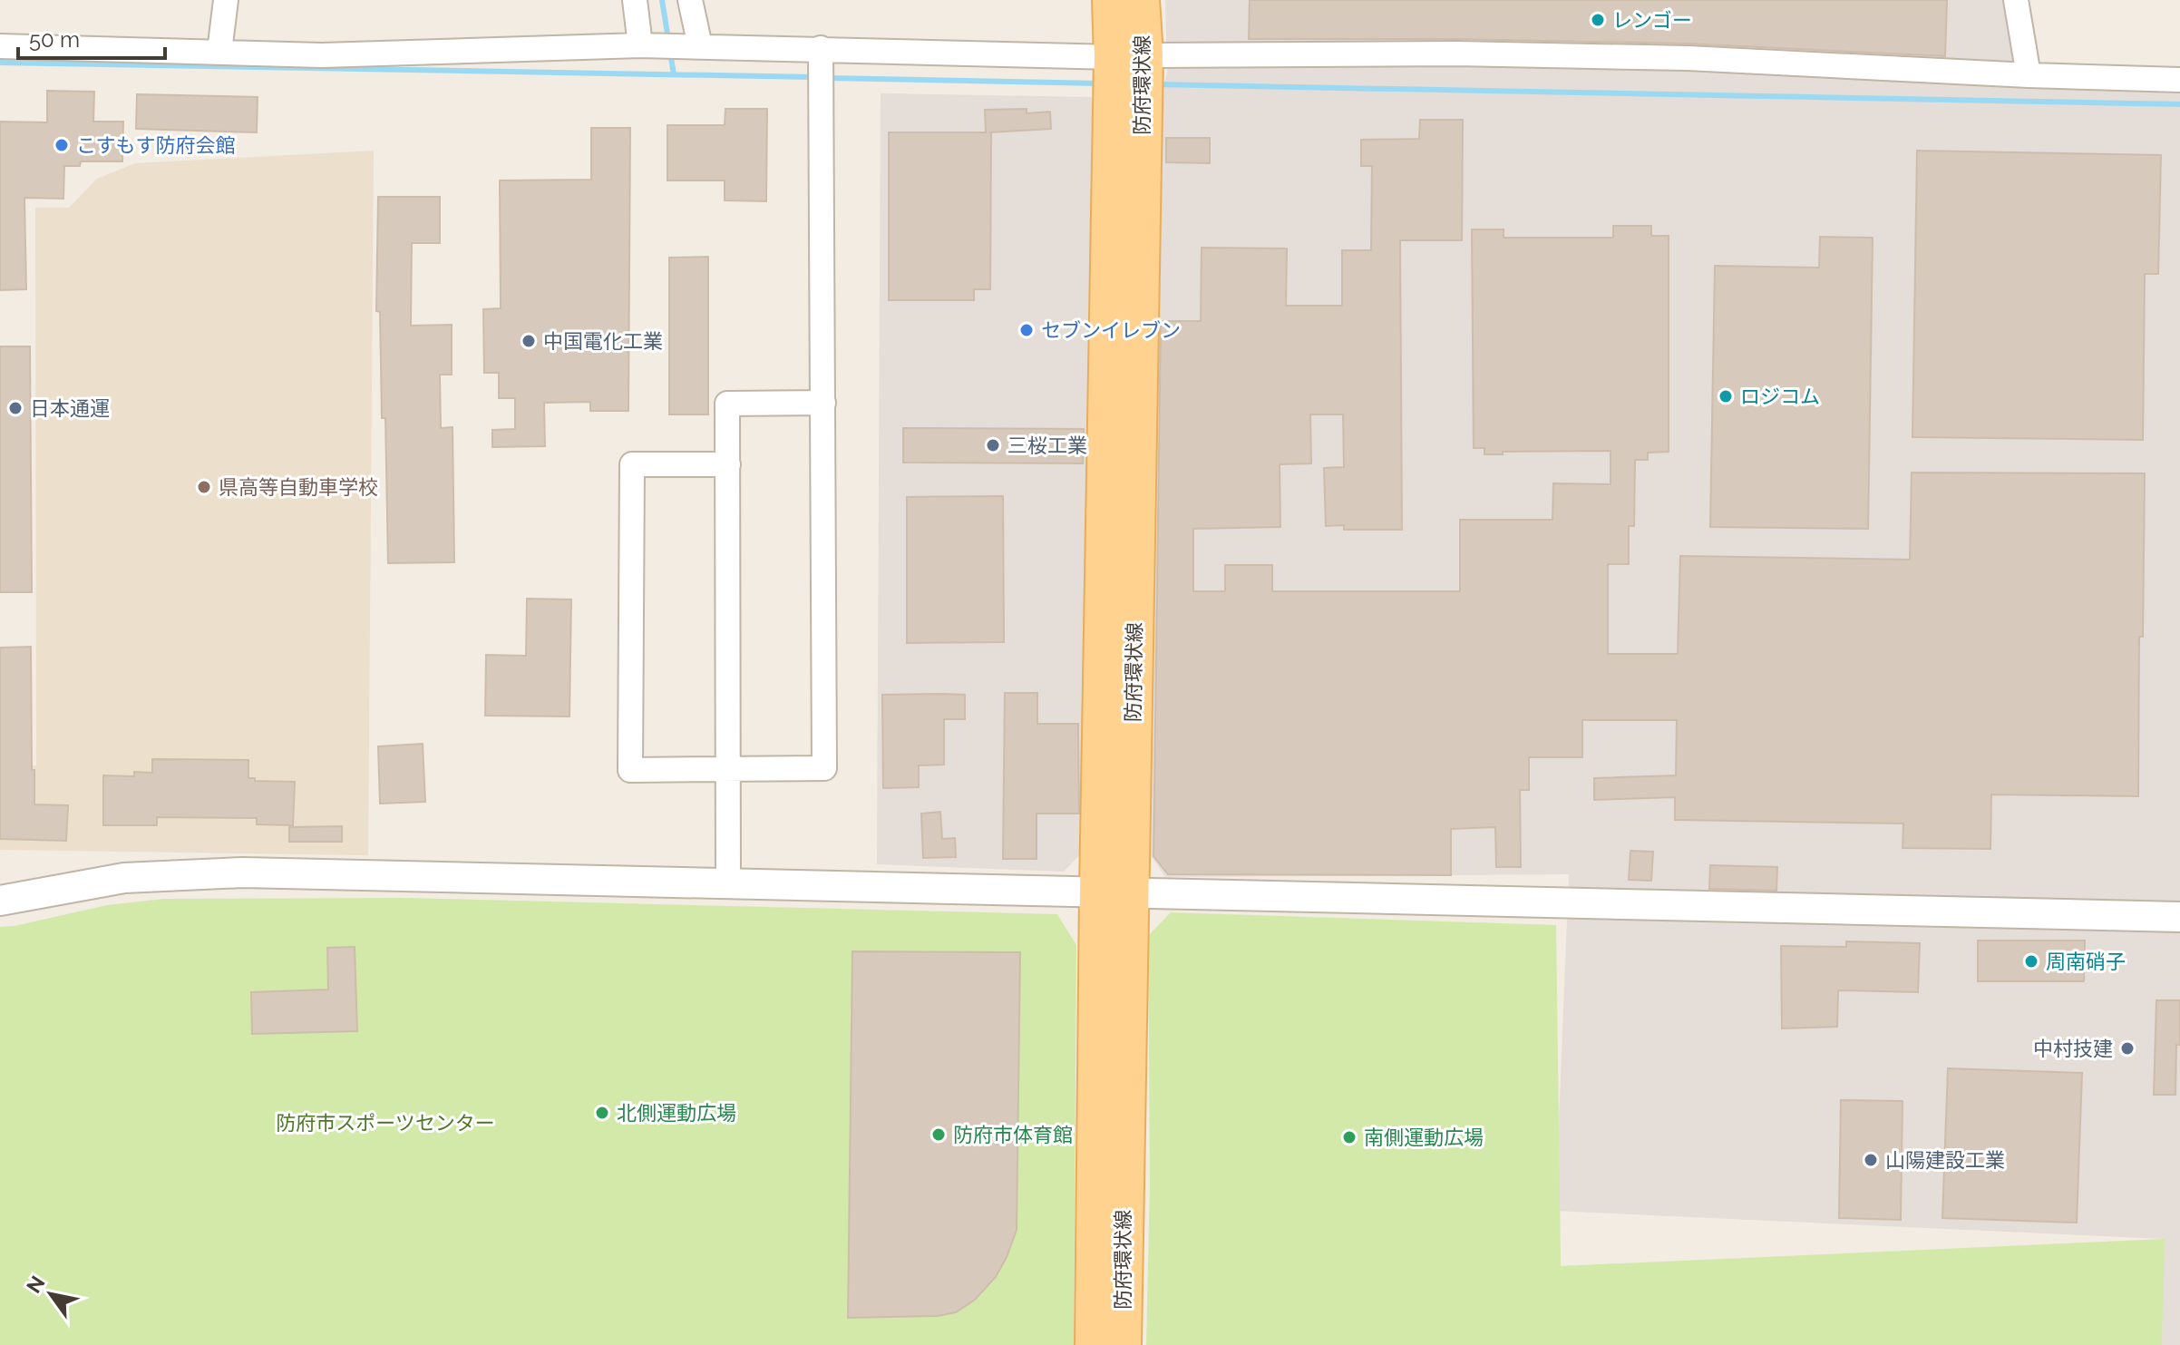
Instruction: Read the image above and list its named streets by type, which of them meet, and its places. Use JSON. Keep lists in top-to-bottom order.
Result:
{
  "streets": {
    "main road": ["防府環状線"]
  },
  "parks": ["防府市スポーツセンター"],
  "places": [
    "レンゴー",
    "こすもす防府会館",
    "セブンイレブン",
    "中国電化工業",
    "ロジコム",
    "日本通運",
    "三桜工業",
    "県高等自動車学校",
    "周南硝子",
    "中村技建",
    "北側運動広場",
    "防府市体育館",
    "南側運動広場",
    "山陽建設工業"
  ],
  "scale_bar": "50 m",
  "north": "top left"
}
